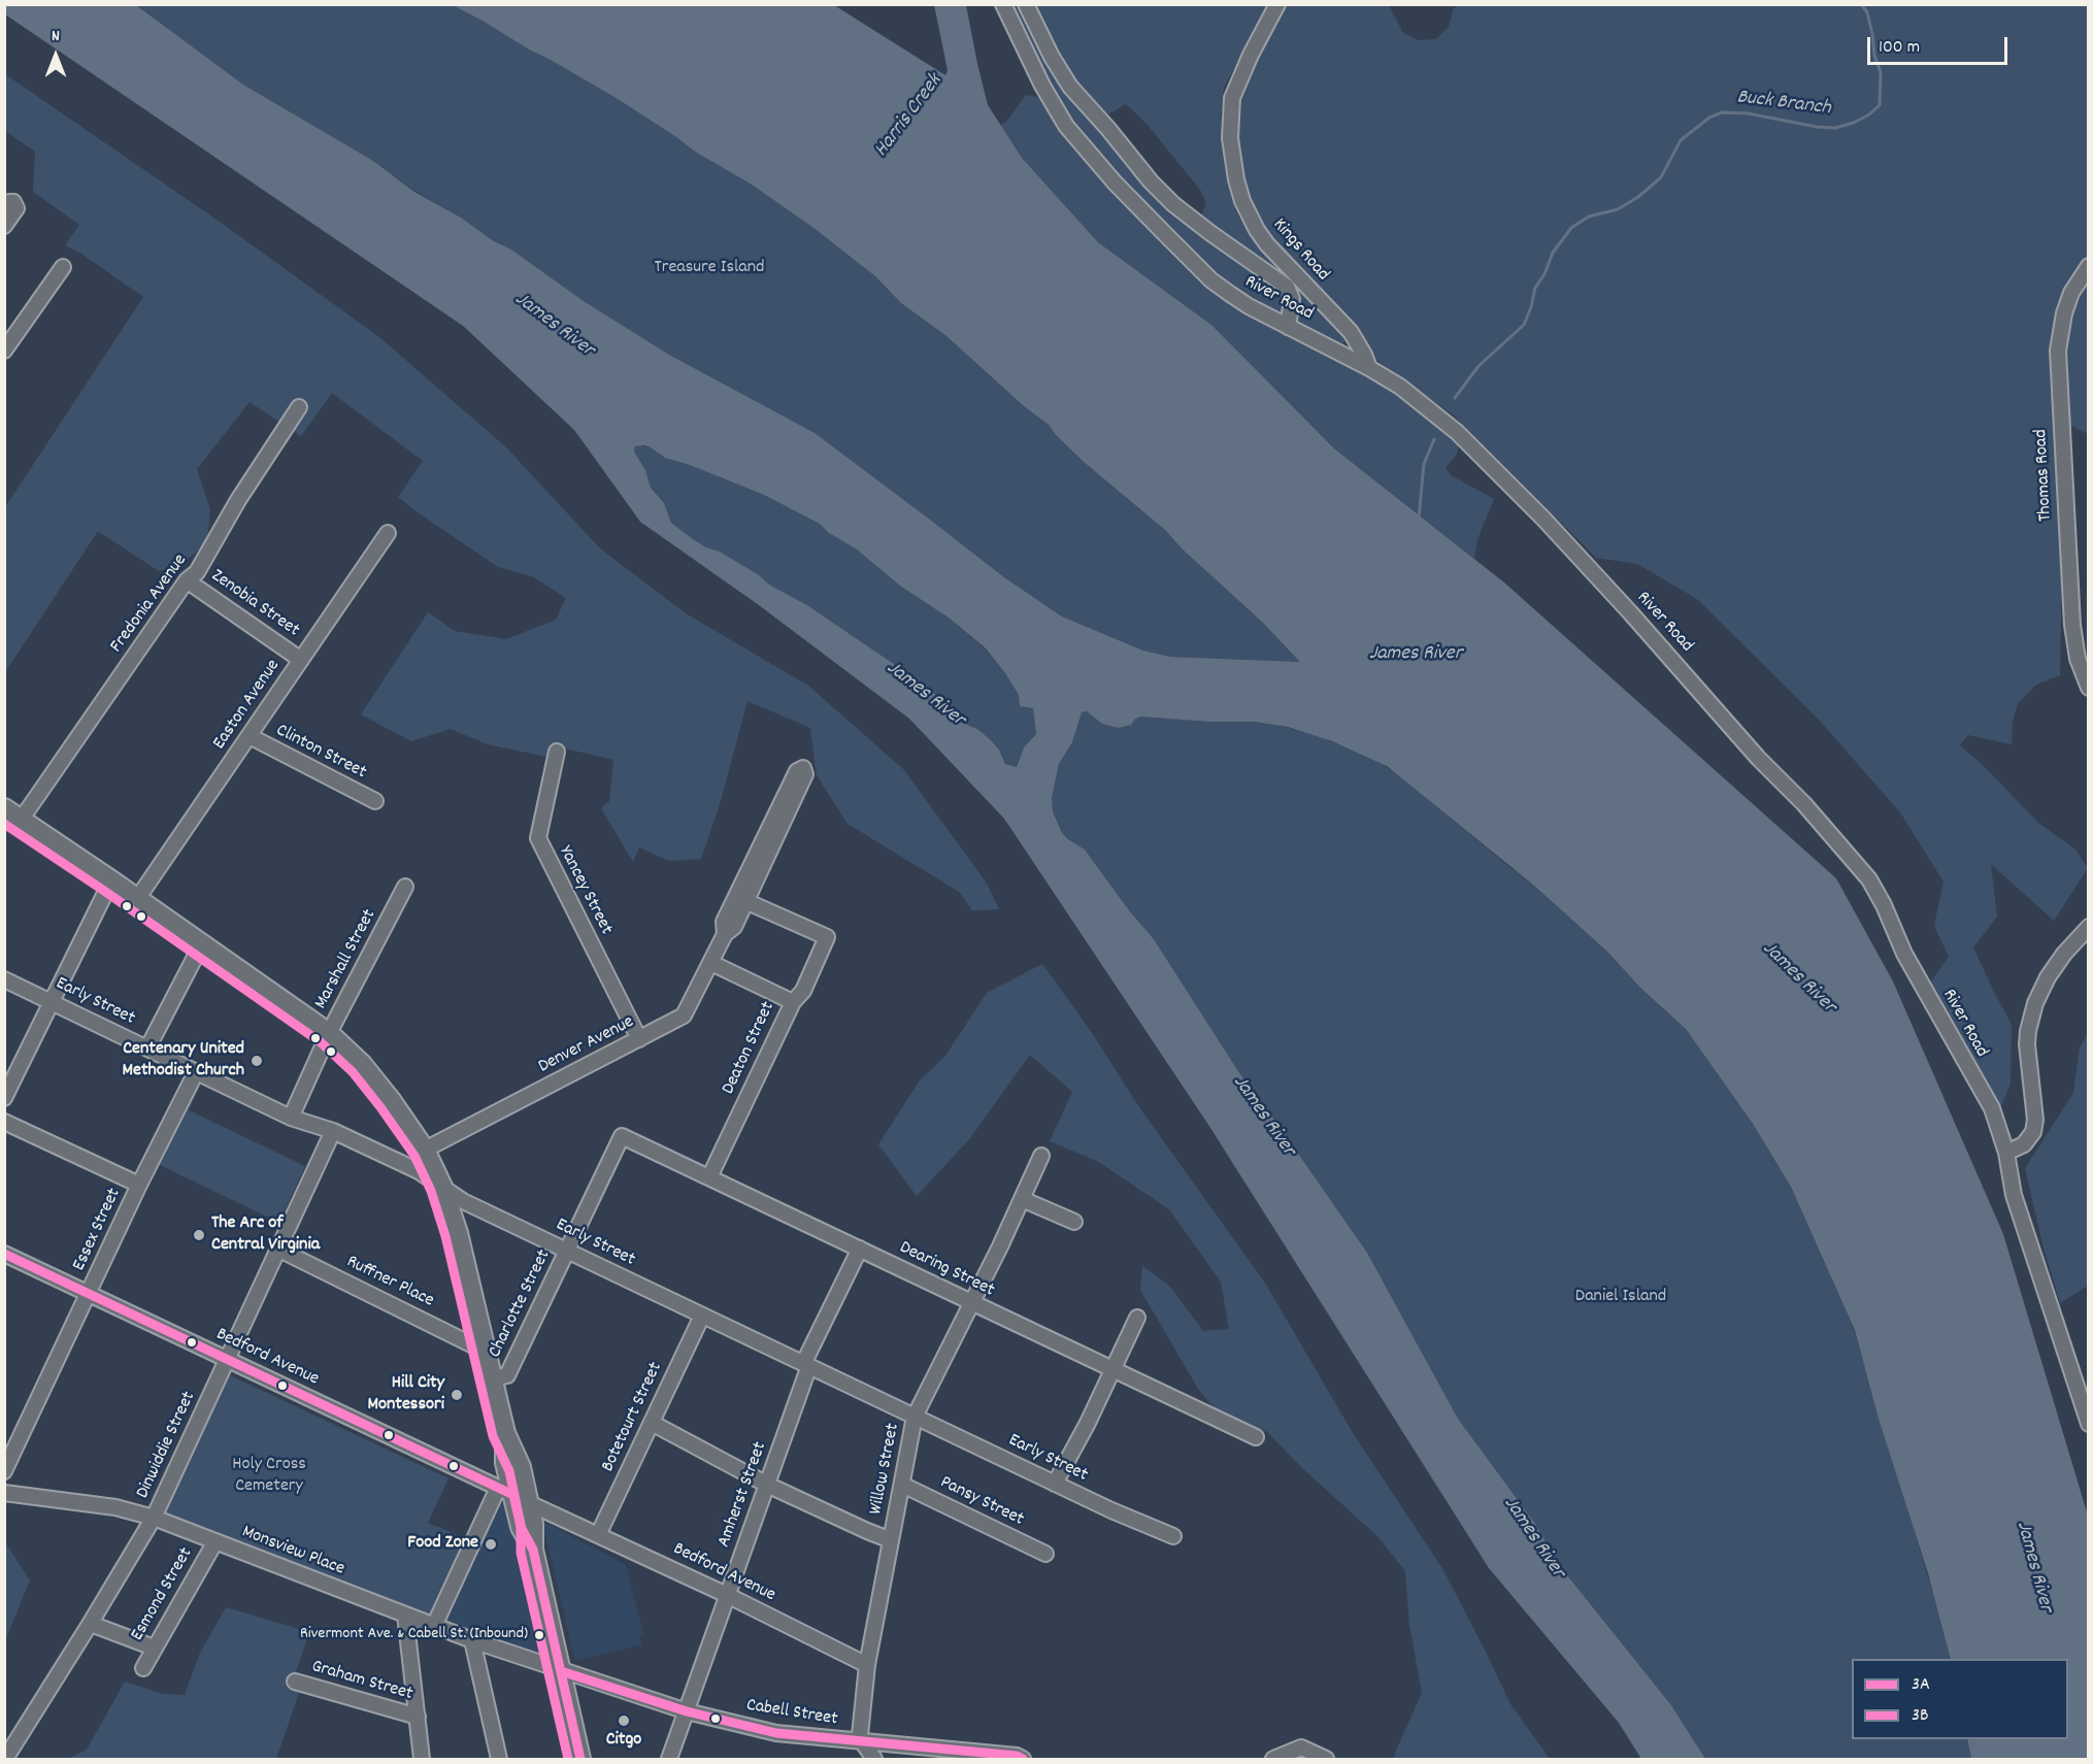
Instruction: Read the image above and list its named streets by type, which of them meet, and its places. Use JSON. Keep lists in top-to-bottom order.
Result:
{
  "streets": {
    "street": [
      "Kings Road",
      "River Road",
      "Thomas Road",
      "Fredonia Avenue",
      "Zenobia Street",
      "Easton Avenue",
      "Clinton Street",
      "Yancey Street",
      "Marshall Street",
      "Early Street",
      "Denver Avenue",
      "Deaton Street",
      "Essex Street",
      "Dearing Street",
      "Ruffner Place",
      "Charlotte Street",
      "Bedford Avenue",
      "Botetourt Street",
      "Dinwiddie Street",
      "Willow Street",
      "Amherst Street",
      "Pansy Street",
      "Monsview Place",
      "Esmond Street",
      "Graham Street",
      "Cabell Street"
    ]
  },
  "crossings": [
    ["Kings Road", "River Road"],
    ["Fredonia Avenue", "Zenobia Street"],
    ["Zenobia Street", "Easton Avenue"],
    ["Easton Avenue", "Clinton Street"],
    ["Yancey Street", "Denver Avenue"],
    ["Marshall Street", "Early Street"],
    ["Early Street", "Essex Street"],
    ["Early Street", "Charlotte Street"],
    ["Early Street", "Botetourt Street"],
    ["Early Street", "Dinwiddie Street"],
    ["Early Street", "Willow Street"],
    ["Early Street", "Amherst Street"],
    ["Denver Avenue", "Deaton Street"],
    ["Deaton Street", "Dearing Street"],
    ["Essex Street", "Bedford Avenue"],
    ["Dearing Street", "Charlotte Street"],
    ["Dearing Street", "Willow Street"],
    ["Dearing Street", "Amherst Street"],
    ["Ruffner Place", "Dinwiddie Street"],
    ["Bedford Avenue", "Botetourt Street"],
    ["Bedford Avenue", "Dinwiddie Street"],
    ["Bedford Avenue", "Willow Street"],
    ["Bedford Avenue", "Amherst Street"],
    ["Dinwiddie Street", "Monsview Place"],
    ["Willow Street", "Pansy Street"],
    ["Willow Street", "Cabell Street"],
    ["Amherst Street", "Cabell Street"],
    ["Monsview Place", "Esmond Street"],
    ["Monsview Place", "Cabell Street"]
  ],
  "water": ["Buck Branch", "Harris Creek", "James River"],
  "parks": ["Treasure Island", "Daniel Island", "Holy Cross Cemetery"],
  "places": [
    "Centenary United Methodist Church",
    "The Arc of Central Virginia",
    "Hill City Montessori",
    "Food Zone",
    "Rivermont Ave. & Cabell St. (Inbound)",
    "Citgo"
  ],
  "lines": ["transit line 3B", "transit line 3A"],
  "legend": ["3A", "3B"],
  "scale_bar": "100 m",
  "north": "top"
}
